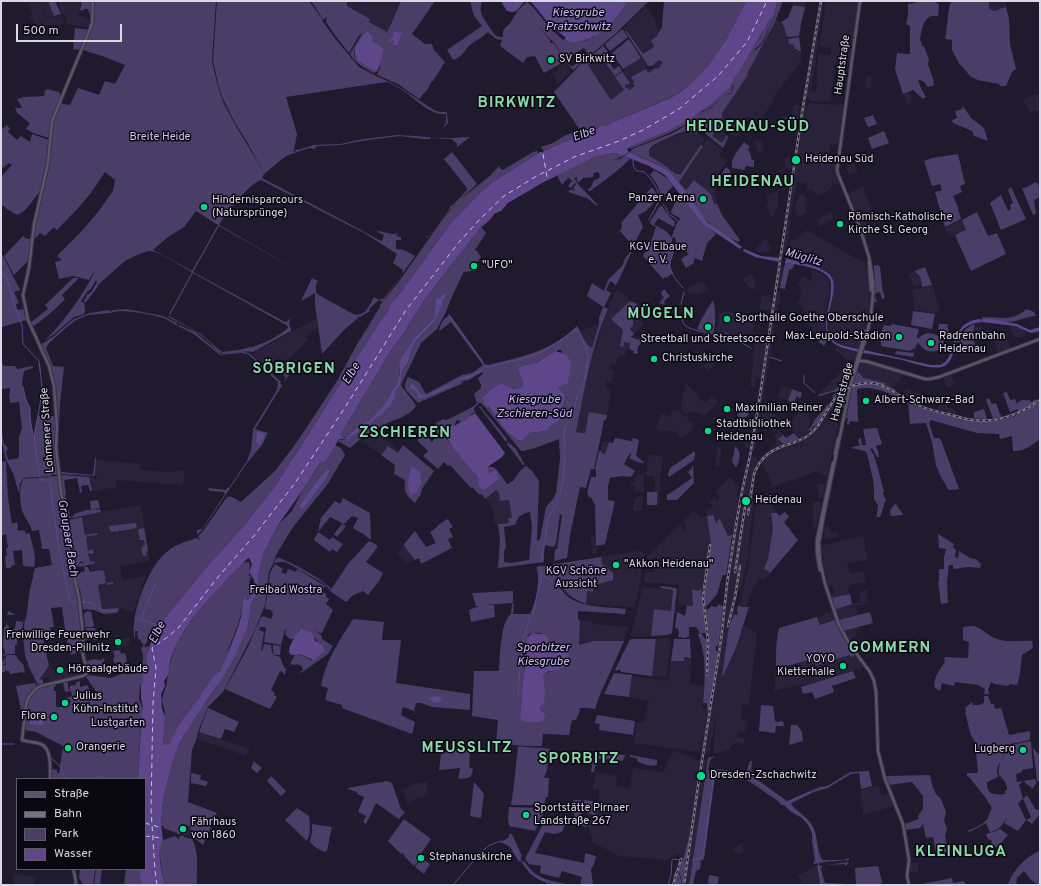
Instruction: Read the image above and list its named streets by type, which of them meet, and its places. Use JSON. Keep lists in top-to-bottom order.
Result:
{
  "streets": {
    "main road": ["Hauptstraße", "Lohmener Straße"]
  },
  "districts": [
    "BIRKWITZ",
    "HEIDENAU-SÜD",
    "HEIDENAU",
    "MÜGELN",
    "SÖBRIGEN",
    "ZSCHIEREN",
    "GOMMERN",
    "MEUSSLITZ",
    "SPORBITZ",
    "KLEINLUGA"
  ],
  "water": [
    "Kiesgrube Pratzschwitz",
    "Elbe",
    "Müglitz",
    "Kiesgrube Zschieren-Süd",
    "Graupaer Bach",
    "Sporbitzer Kiesgrube"
  ],
  "parks": [
    "Breite Heide",
    "KGV Elbaue e. V.",
    "KGV Schöne Aussicht",
    "Freibad Wostra",
    "Lustgarten"
  ],
  "places": [
    "SV Birkwitz",
    "Heidenau Süd",
    "Panzer Arena",
    "Hindernisparcours (Natursprünge)",
    "Römisch-Katholische Kirche St. Georg",
    "\"UFO\"",
    "Sporthalle Goethe Oberschule",
    "Streetball und Streetsoccer",
    "Max-Leupold-Stadion",
    "Radrennbahn Heidenau",
    "Christuskirche",
    "Albert-Schwarz-Bad",
    "Maximilian Reiner",
    "Stadtbibliothek Heidenau",
    "Heidenau",
    "\"Akkon Heidenau\"",
    "Freiwillige Feuerwehr Dresden-Pillnitz",
    "YOYO Kletterhalle",
    "Hörsaalgebäude",
    "Julius Kühn-Institut",
    "Flora",
    "Orangerie",
    "Lugberg",
    "Dresden-Zschachwitz",
    "Sportstätte Pirnaer Landstraße 267",
    "Fährhaus von 1860",
    "Stephanuskirche"
  ],
  "legend": [
    "Straße",
    "Bahn",
    "Park",
    "Wasser"
  ],
  "scale_bar": "500 m"
}
